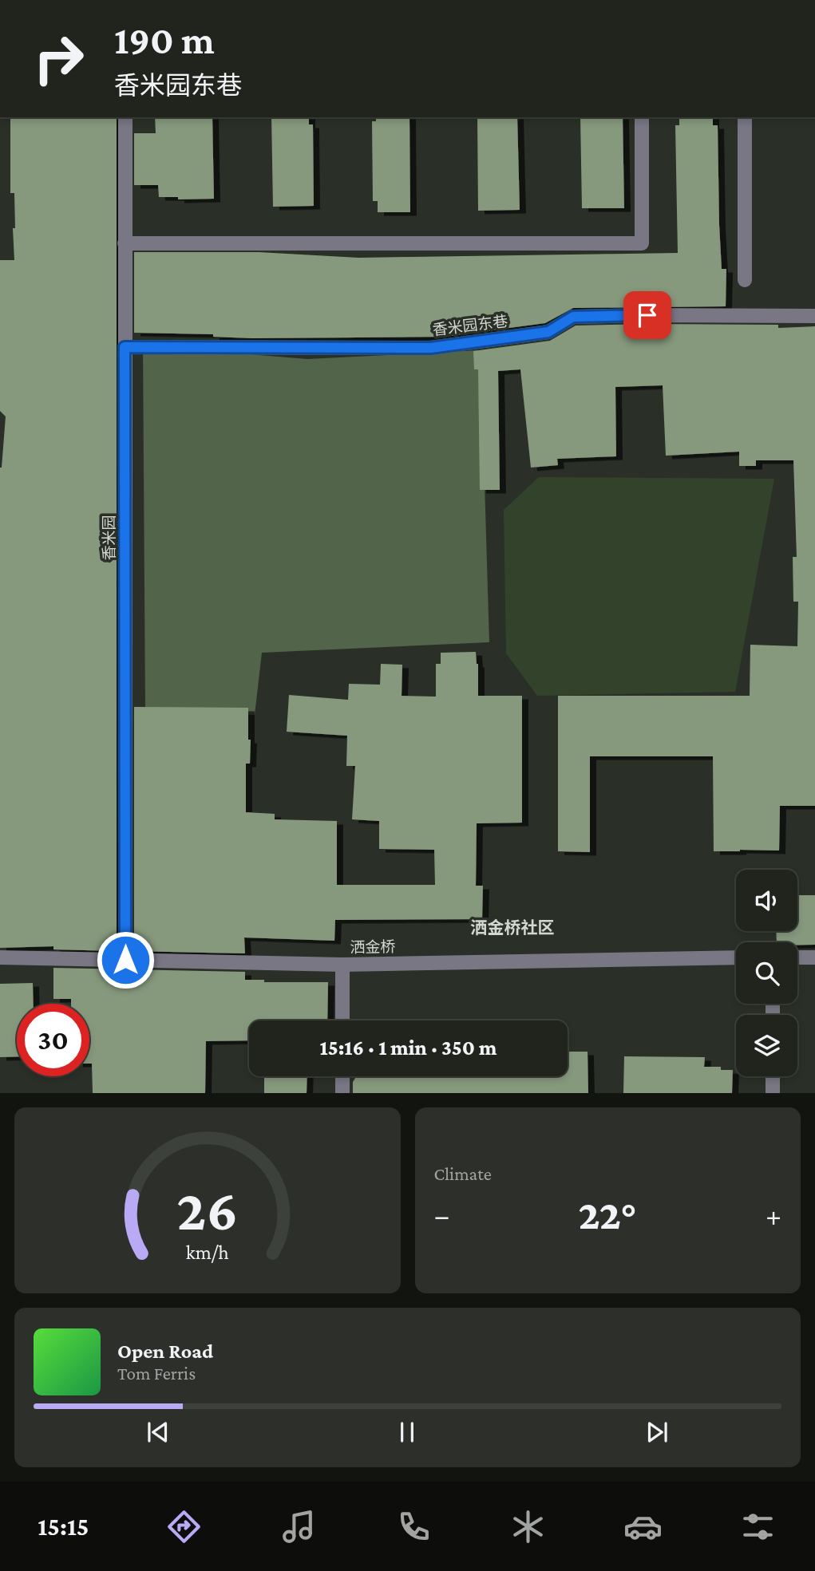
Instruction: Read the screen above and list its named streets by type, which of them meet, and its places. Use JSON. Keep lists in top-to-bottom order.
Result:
{
  "streets": {
    "street": ["香米园东巷", "香米园", "洒金桥"]
  },
  "crossings": [
    ["香米园东巷", "香米园"],
    ["香米园", "洒金桥"]
  ],
  "districts": ["洒金桥社区"],
  "page": {
    "turn": ["190 m", "香米园东巷"],
    "limit": "30",
    "trip": "15:16 · 1 min · 350 m",
    "tile": "Climate",
    "heat": ["−", "22°", "+"],
    "song": ["Open Road", "Tom Ferris"],
    "tabs": "15:15",
    "gauge": ["26", "km/h"]
  }
}
